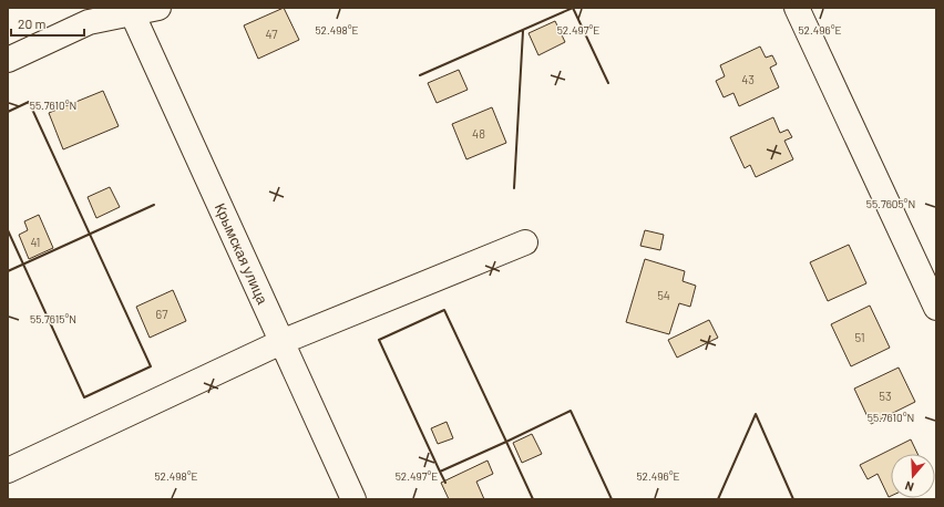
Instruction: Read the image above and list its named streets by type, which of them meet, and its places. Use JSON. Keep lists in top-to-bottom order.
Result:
{
  "streets": {
    "street": ["Крымская улица"]
  },
  "house_numbers": [
    "47",
    "43",
    "48",
    "41",
    "54",
    "67",
    "51",
    "53"
  ],
  "scale_bar": "20 m",
  "north": "bottom",
  "coordinates": [
    "52.498°E",
    "52.497°E",
    "52.496°E",
    "55.7610°N",
    "55.7605°N",
    "55.7615°N"
  ]
}
